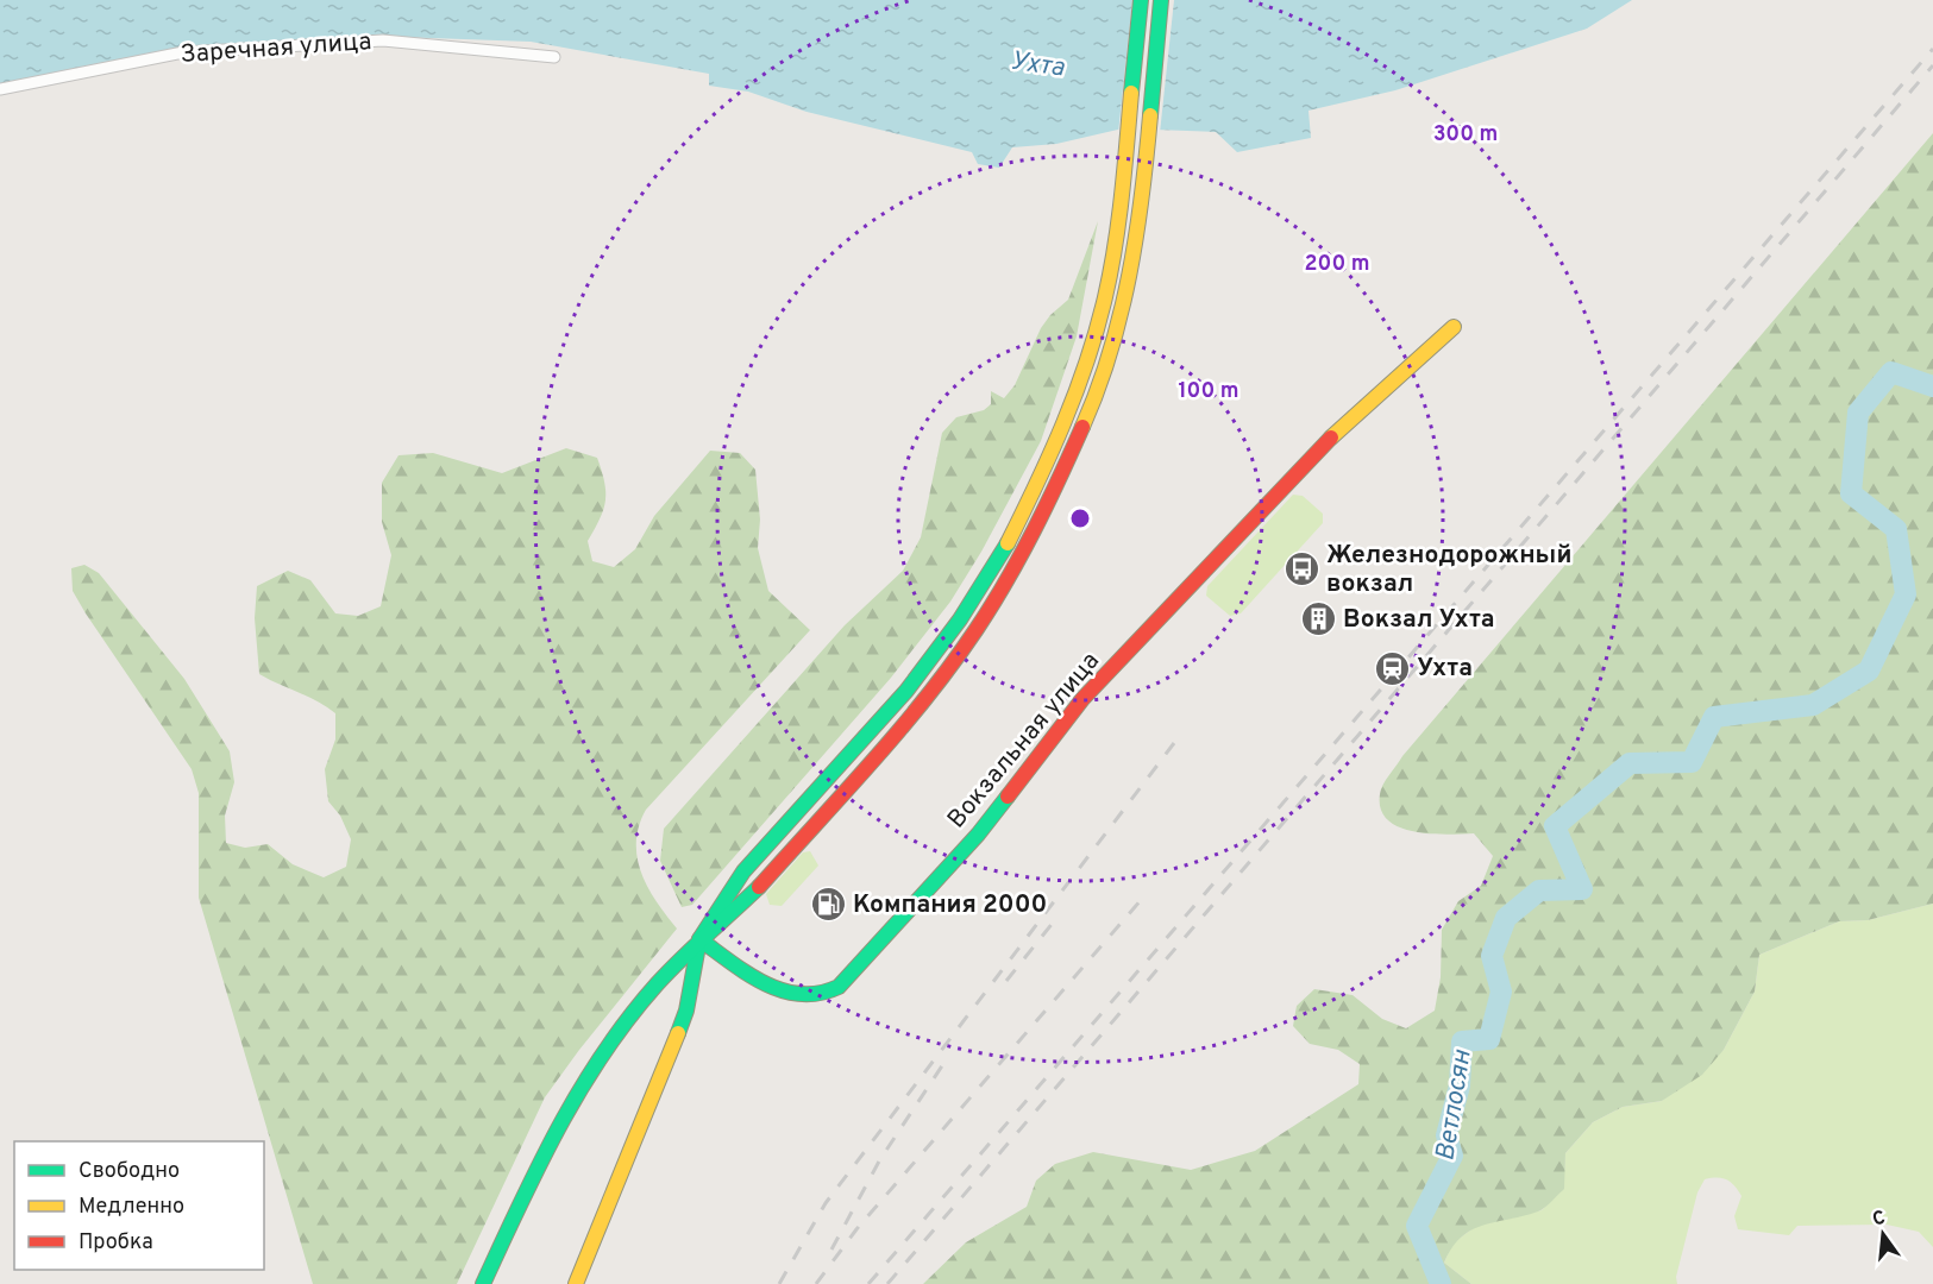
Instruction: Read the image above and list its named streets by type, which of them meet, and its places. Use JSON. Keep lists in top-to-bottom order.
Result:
{
  "streets": {
    "street": ["Заречная улица", "Вокзальная улица"]
  },
  "water": ["Ухта", "Ветлосян"],
  "places": {
    "bus stop": ["Железнодорожный вокзал"],
    "building": ["Вокзал Ухта"],
    "station": ["Ухта"],
    "fuel station": ["Компания 2000"]
  },
  "legend": ["Свободно", "Медленно", "Пробка"],
  "north": "top",
  "rings": ["300 m", "200 m", "100 m"]
}
